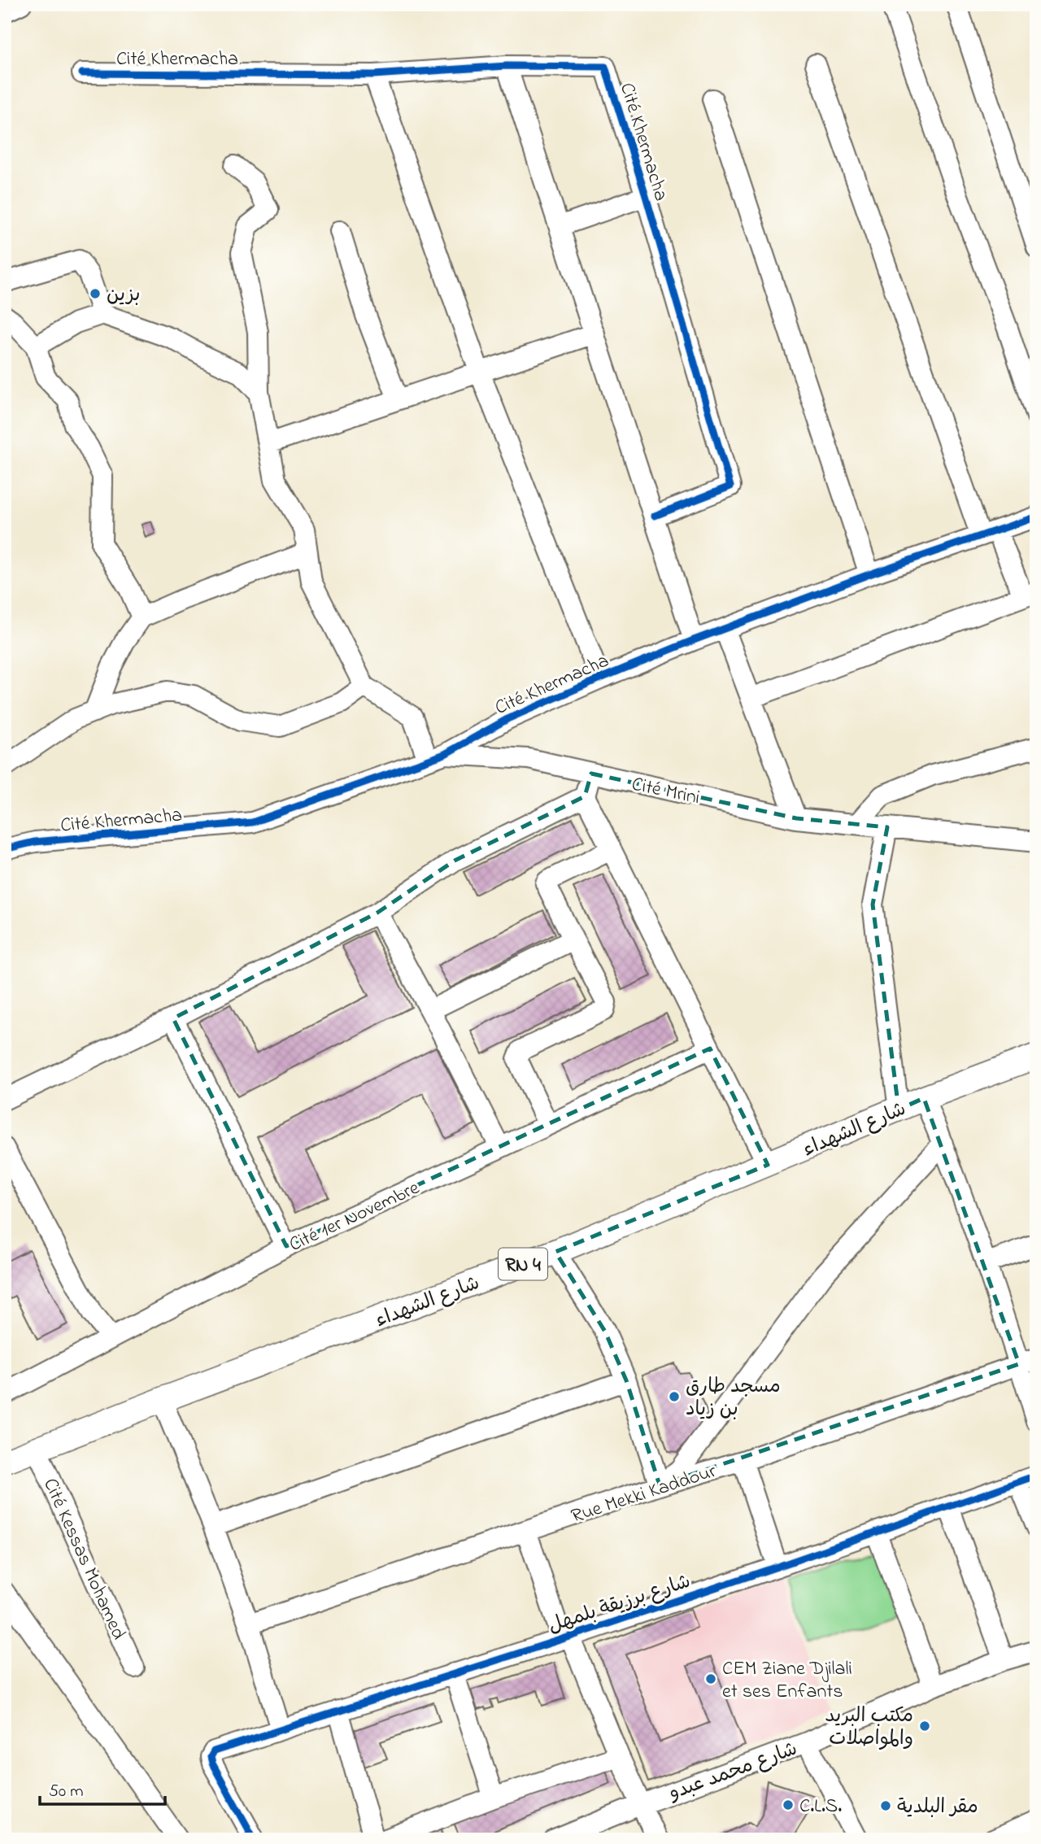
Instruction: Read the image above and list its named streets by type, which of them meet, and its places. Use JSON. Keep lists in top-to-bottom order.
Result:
{
  "streets": {
    "main road": ["شارع الشهداء", "RN 4"],
    "street": [
      "Cité Khermacha",
      "Cité Mrini",
      "Cité 1er Novembre",
      "Rue Mekki Kaddour",
      "Cité Kessas Mohamed",
      "شارع برزيقة بلمهل",
      "شارع محمد عبدو"
    ]
  },
  "crossings": [
    ["Cité Khermacha", "Cité Mrini"],
    ["شارع الشهداء", "Cité Kessas Mohamed"]
  ],
  "places": [
    "بزين",
    "مسجد طارق بن زياد",
    "CEM Ziane Djilali et ses Enfants",
    "مكتب البريد والمواصلات",
    "C.L.S.",
    "مقر البلدية"
  ],
  "scale_bar": "50 m"
}
